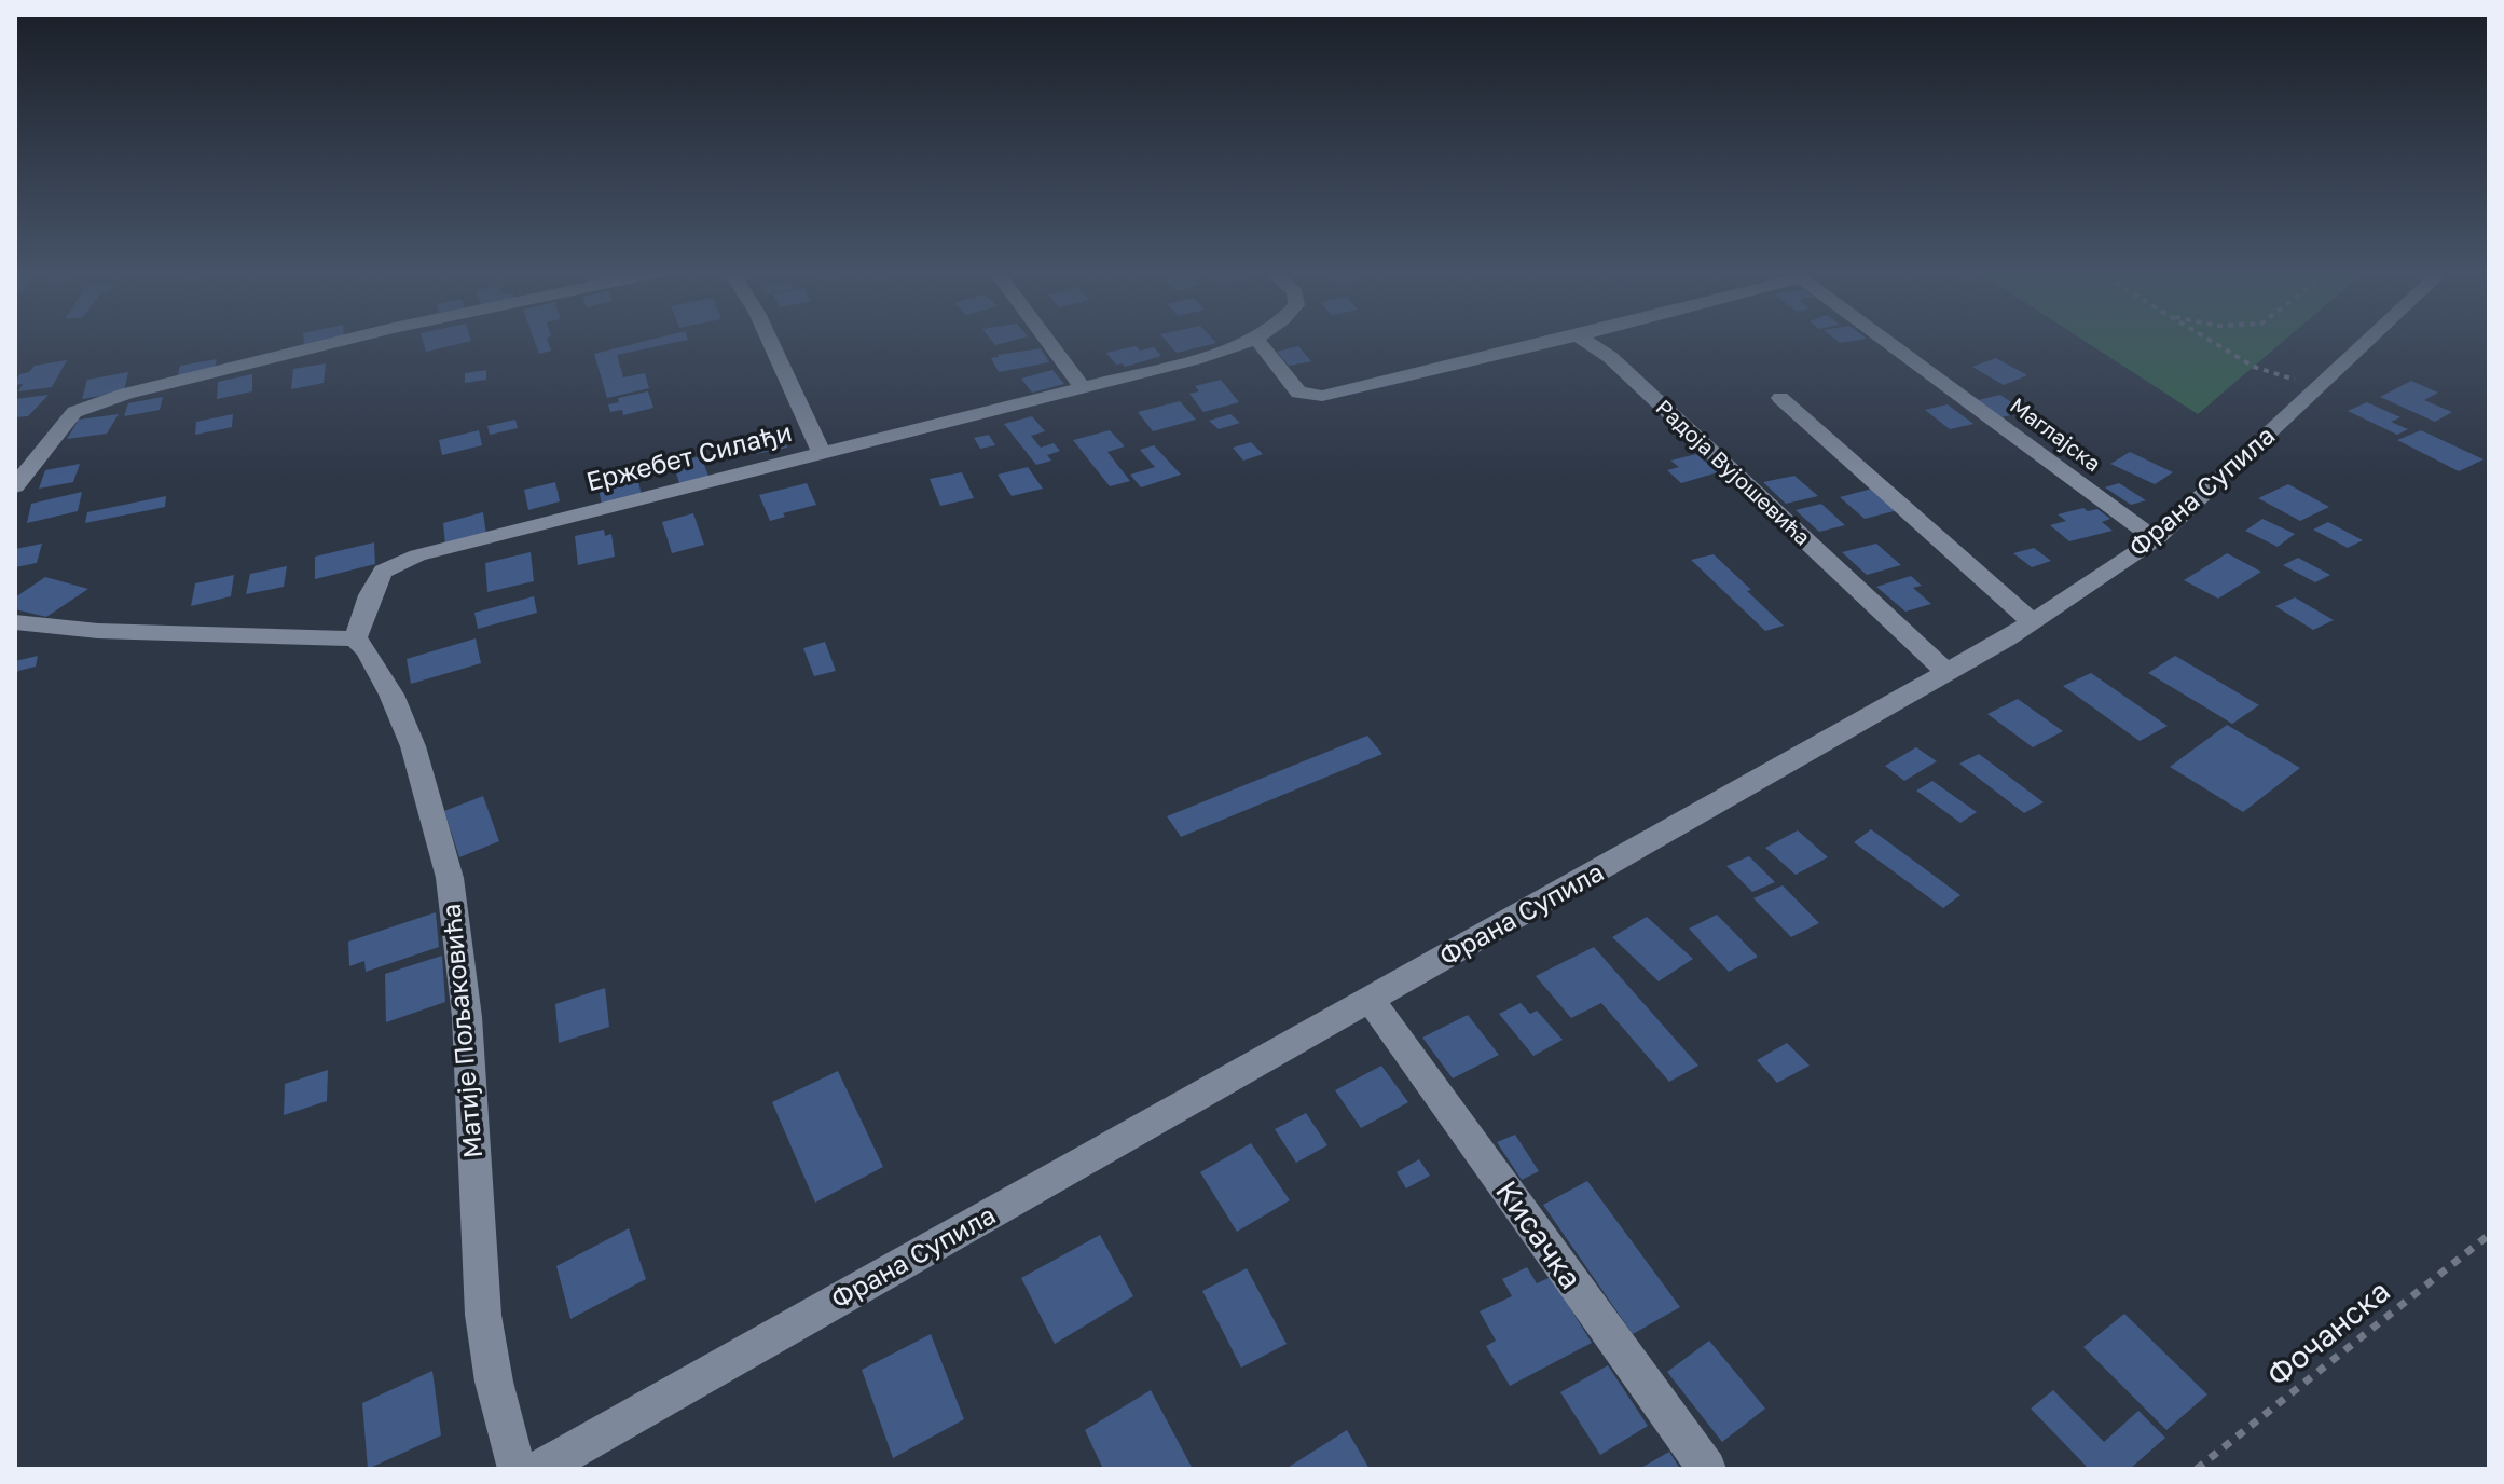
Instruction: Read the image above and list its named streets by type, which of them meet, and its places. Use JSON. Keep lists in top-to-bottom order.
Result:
{
  "streets": {
    "street": [
      "Маглајска",
      "Ержебет Силађи",
      "Радоја Вујошевића",
      "Франа Супила",
      "Матије Пољаковића",
      "Кисачка"
    ],
    "path": ["Фочанска"]
  },
  "crossings": [
    ["Маглајска", "Франа Супила"],
    ["Ержебет Силађи", "Матије Пољаковића"],
    ["Радоја Вујошевића", "Франа Супила"],
    ["Франа Супила", "Кисачка"]
  ]
}
